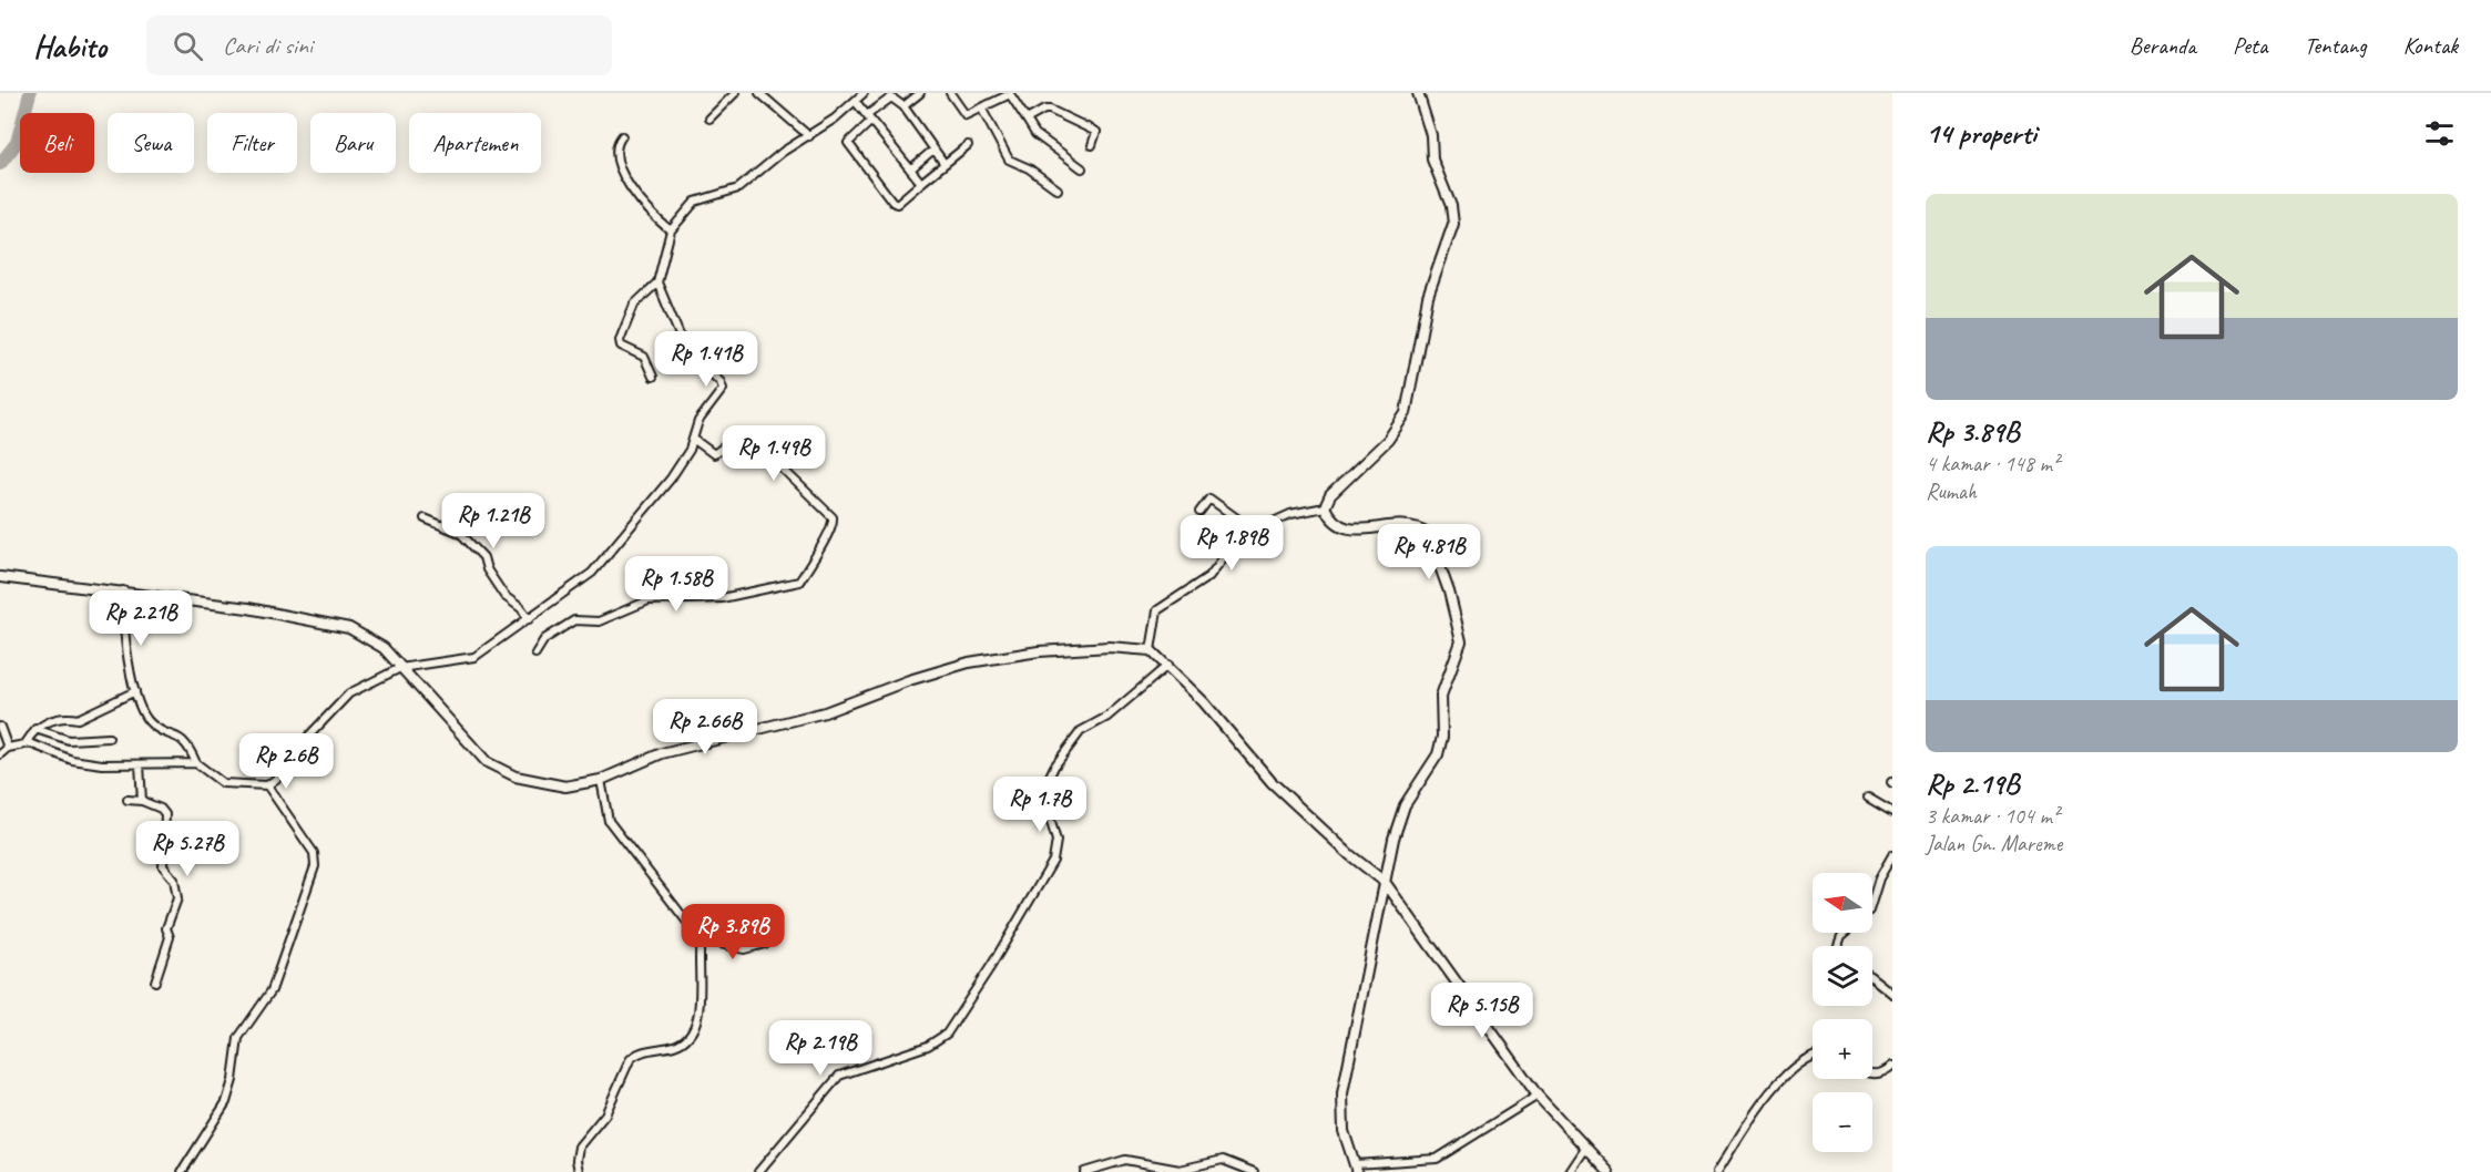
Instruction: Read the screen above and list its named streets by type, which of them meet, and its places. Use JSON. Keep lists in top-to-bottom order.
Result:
{
  "north": "left",
  "page": {
    "header": "Habito",
    "search": "Cari di sini",
    "nav": [
      "Beranda",
      "Peta",
      "Tentang",
      "Kontak"
    ],
    "heading": "14 properti",
    "chip": [
      "Beli",
      "Sewa",
      "Filter",
      "Baru",
      "Apartemen"
    ],
    "list": [
      {
        "name": "Rp 3.89B",
        "note": "4 kamar · 148 m² · Rumah"
      },
      {
        "name": "Rp 2.19B",
        "note": "3 kamar · 104 m² · Jalan Gn. Mareme"
      }
    ],
    "price": [
      "Rp 1.41B",
      "Rp 1.49B",
      "Rp 1.21B",
      "Rp 1.89B",
      "Rp 4.81B",
      "Rp 1.58B",
      "Rp 2.21B",
      "Rp 2.66B",
      "Rp 2.6B",
      "Rp 1.7B",
      "Rp 5.27B",
      "Rp 3.89B",
      "Rp 5.15B",
      "Rp 2.19B"
    ],
    "map_buttons": ["+", "−"]
  }
}
